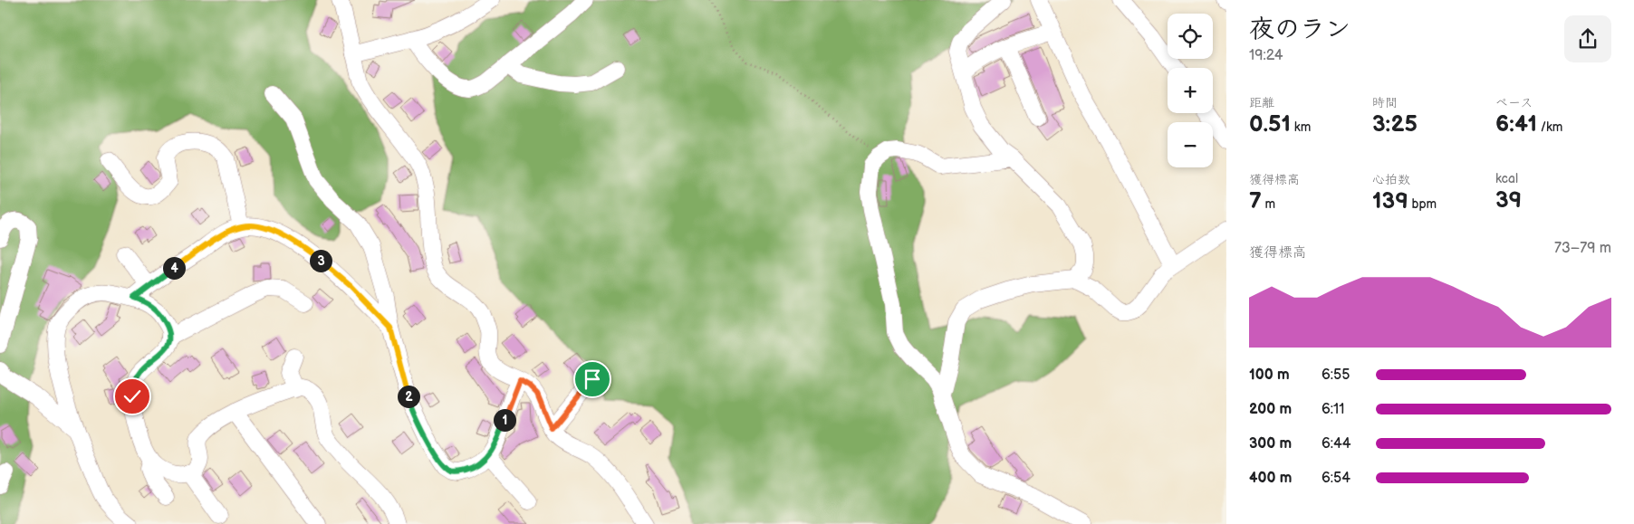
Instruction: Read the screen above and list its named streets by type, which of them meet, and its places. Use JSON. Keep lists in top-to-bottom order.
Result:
{
  "page": {
    "heading": ["夜のラン", "19:24"],
    "map_buttons": ["+", "−"],
    "stats": [
      ["距離", "0.51 km"],
      ["時間", "3:25"],
      ["ペース", "6:41 /km"],
      ["獲得標高", "7 m"],
      ["心拍数", "139 bpm"],
      ["kcal", "39"]
    ],
    "chart": ["獲得標高", "73–79 m"],
    "pins": [
      "3",
      "4",
      "2",
      "1"
    ],
    "list": [
      {
        "name": "100 m",
        "note": "6:55"
      },
      {
        "name": "200 m",
        "note": "6:11"
      },
      {
        "name": "300 m",
        "note": "6:44"
      },
      {
        "name": "400 m",
        "note": "6:54"
      }
    ]
  }
}
